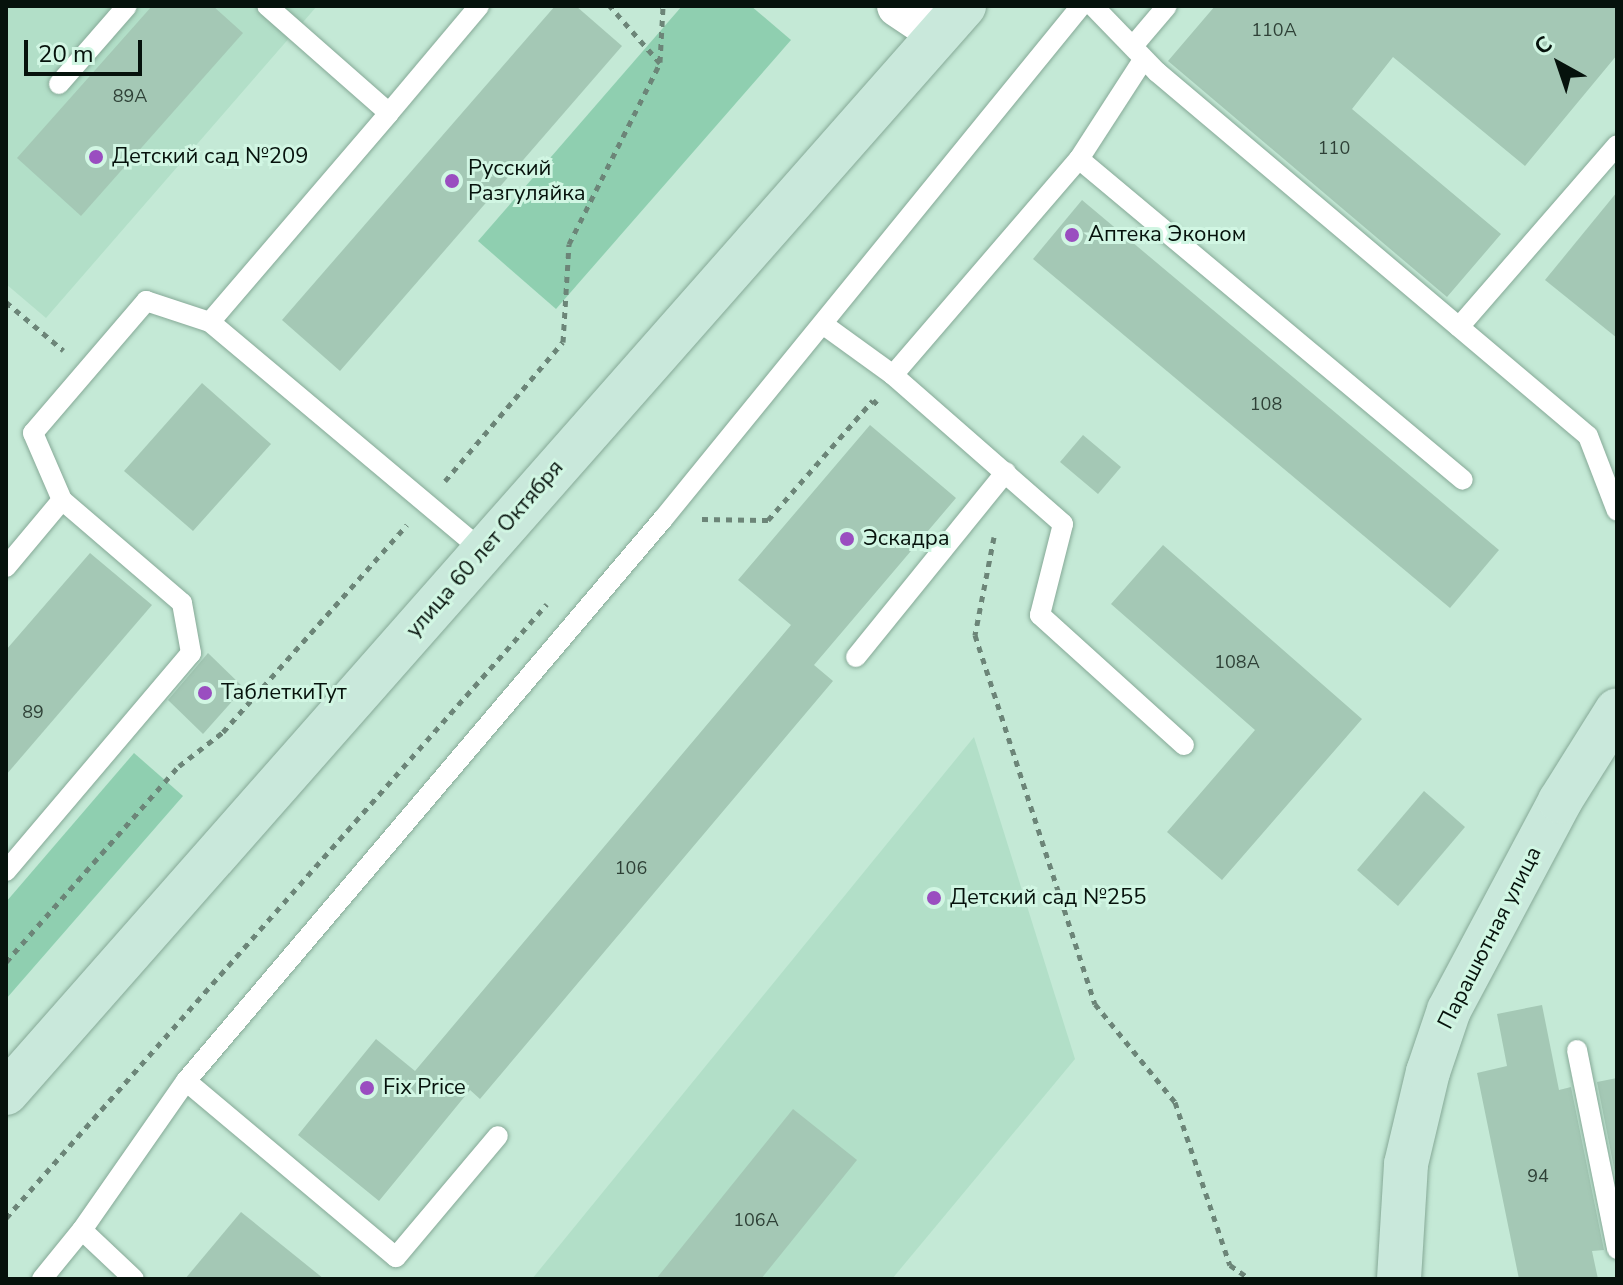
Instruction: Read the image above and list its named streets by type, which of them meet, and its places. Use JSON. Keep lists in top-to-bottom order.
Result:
{
  "streets": {
    "main road": ["улица 60 лет Октября", "Парашютная улица"]
  },
  "places": [
    "Детский сад №209",
    "Русский Разгуляйка",
    "Аптека Эконом",
    "Эскадра",
    "ТаблеткиТут",
    "Детский сад №255",
    "Fix Price"
  ],
  "house_numbers": [
    "110А",
    "89А",
    "110",
    "108",
    "108А",
    "89",
    "106",
    "94",
    "106А"
  ],
  "scale_bar": "20 m",
  "north": "top left"
}
